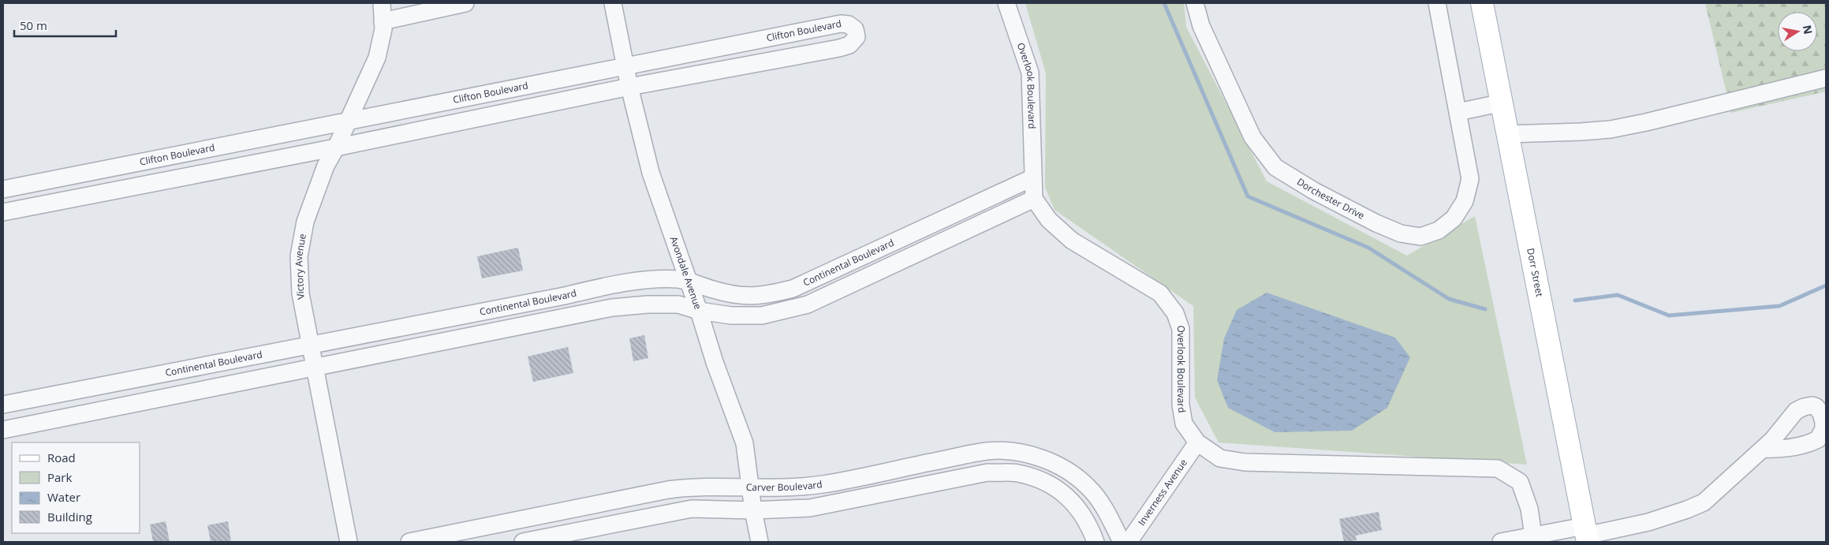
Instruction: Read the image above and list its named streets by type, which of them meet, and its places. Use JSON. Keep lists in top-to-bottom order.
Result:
{
  "streets": {
    "main road": ["Dorr Street"],
    "street": [
      "Clifton Boulevard",
      "Overlook Boulevard",
      "Dorchester Drive",
      "Continental Boulevard",
      "Victory Avenue",
      "Avondale Avenue",
      "Carver Boulevard",
      "Inverness Avenue"
    ]
  },
  "crossings": [
    ["Clifton Boulevard", "Victory Avenue"],
    ["Clifton Boulevard", "Avondale Avenue"],
    ["Overlook Boulevard", "Continental Boulevard"],
    ["Overlook Boulevard", "Inverness Avenue"],
    ["Continental Boulevard", "Victory Avenue"],
    ["Continental Boulevard", "Avondale Avenue"],
    ["Avondale Avenue", "Carver Boulevard"]
  ],
  "legend": [
    "Road",
    "Park",
    "Water",
    "Building"
  ],
  "scale_bar": "50 m",
  "north": "right"
}
